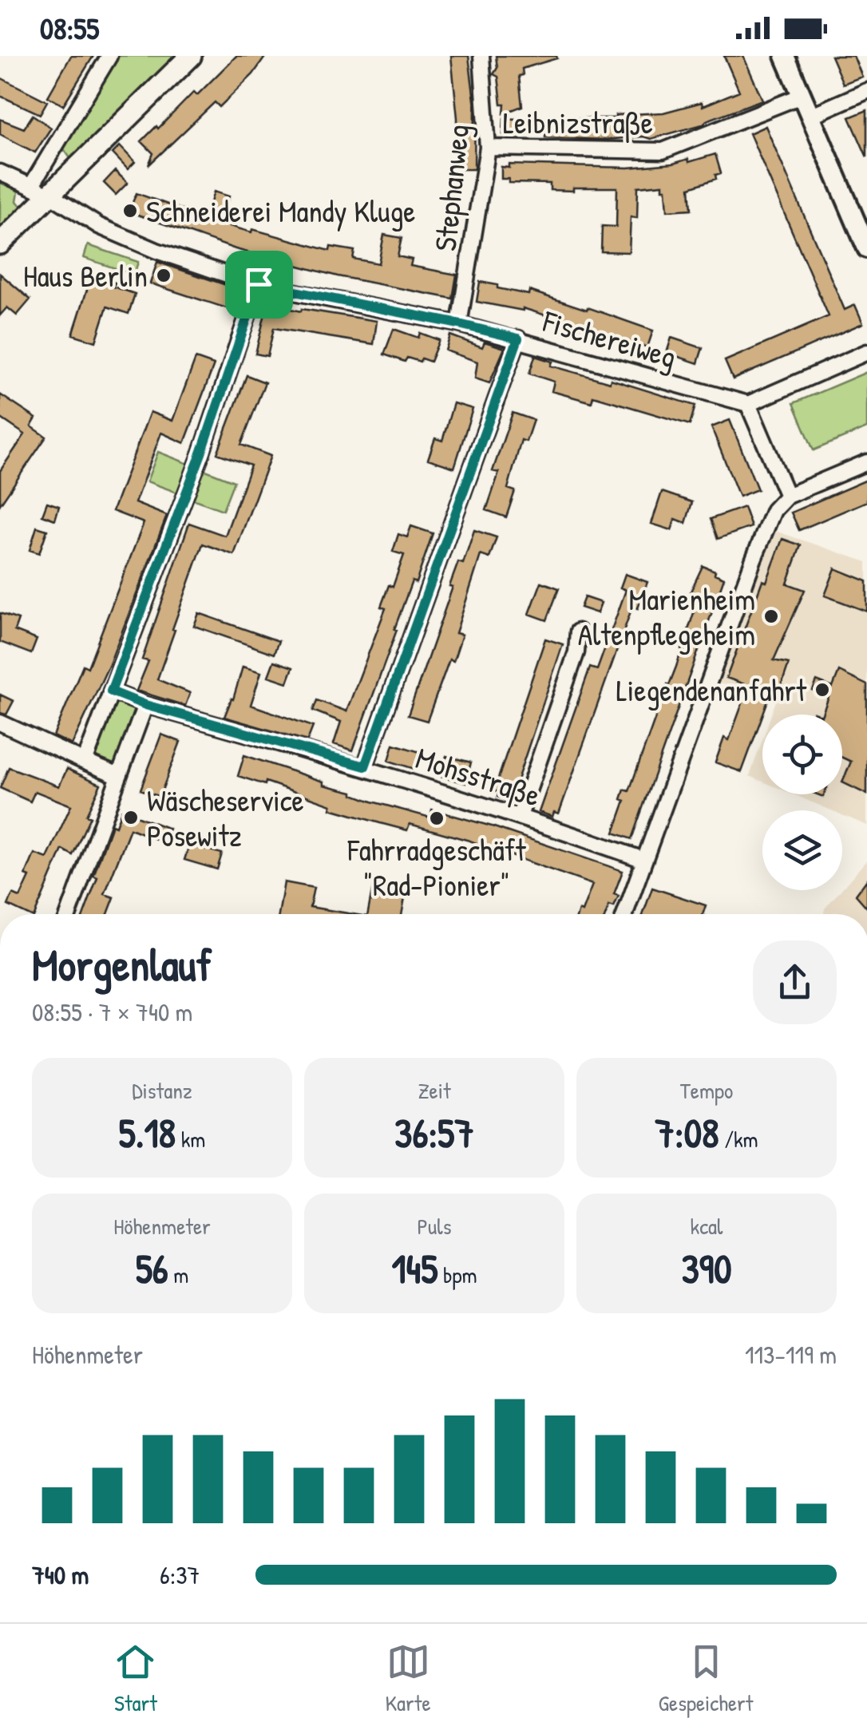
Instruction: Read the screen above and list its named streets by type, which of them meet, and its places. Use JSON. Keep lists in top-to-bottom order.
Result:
{
  "streets": {
    "street": [
      "Leibnizstraße",
      "Stephanweg",
      "Fischereiweg",
      "Mohsstraße"
    ]
  },
  "crossings": [
    ["Leibnizstraße", "Stephanweg"],
    ["Stephanweg", "Fischereiweg"]
  ],
  "places": [
    "Schneiderei Mandy Kluge",
    "Haus Berlin",
    "Marienheim Altenpflegeheim",
    "Liegendenanfahrt",
    "Wäscheservice Posewitz",
    "Fahrradgeschäft \"Rad-Pionier\""
  ],
  "page": {
    "status": "08:55",
    "heading": ["Morgenlauf", "08:55 · 7 × 740 m"],
    "stats": [
      ["Distanz", "5.18 km"],
      ["Zeit", "36:57"],
      ["Tempo", "7:08 /km"],
      ["Höhenmeter", "56 m"],
      ["Puls", "145 bpm"],
      ["kcal", "390"]
    ],
    "chart": ["Höhenmeter", "113–119 m"],
    "list": [
      {
        "name": "740 m",
        "note": "6:37"
      }
    ],
    "tabs": ["Start", "Karte", "Gespeichert"]
  }
}
